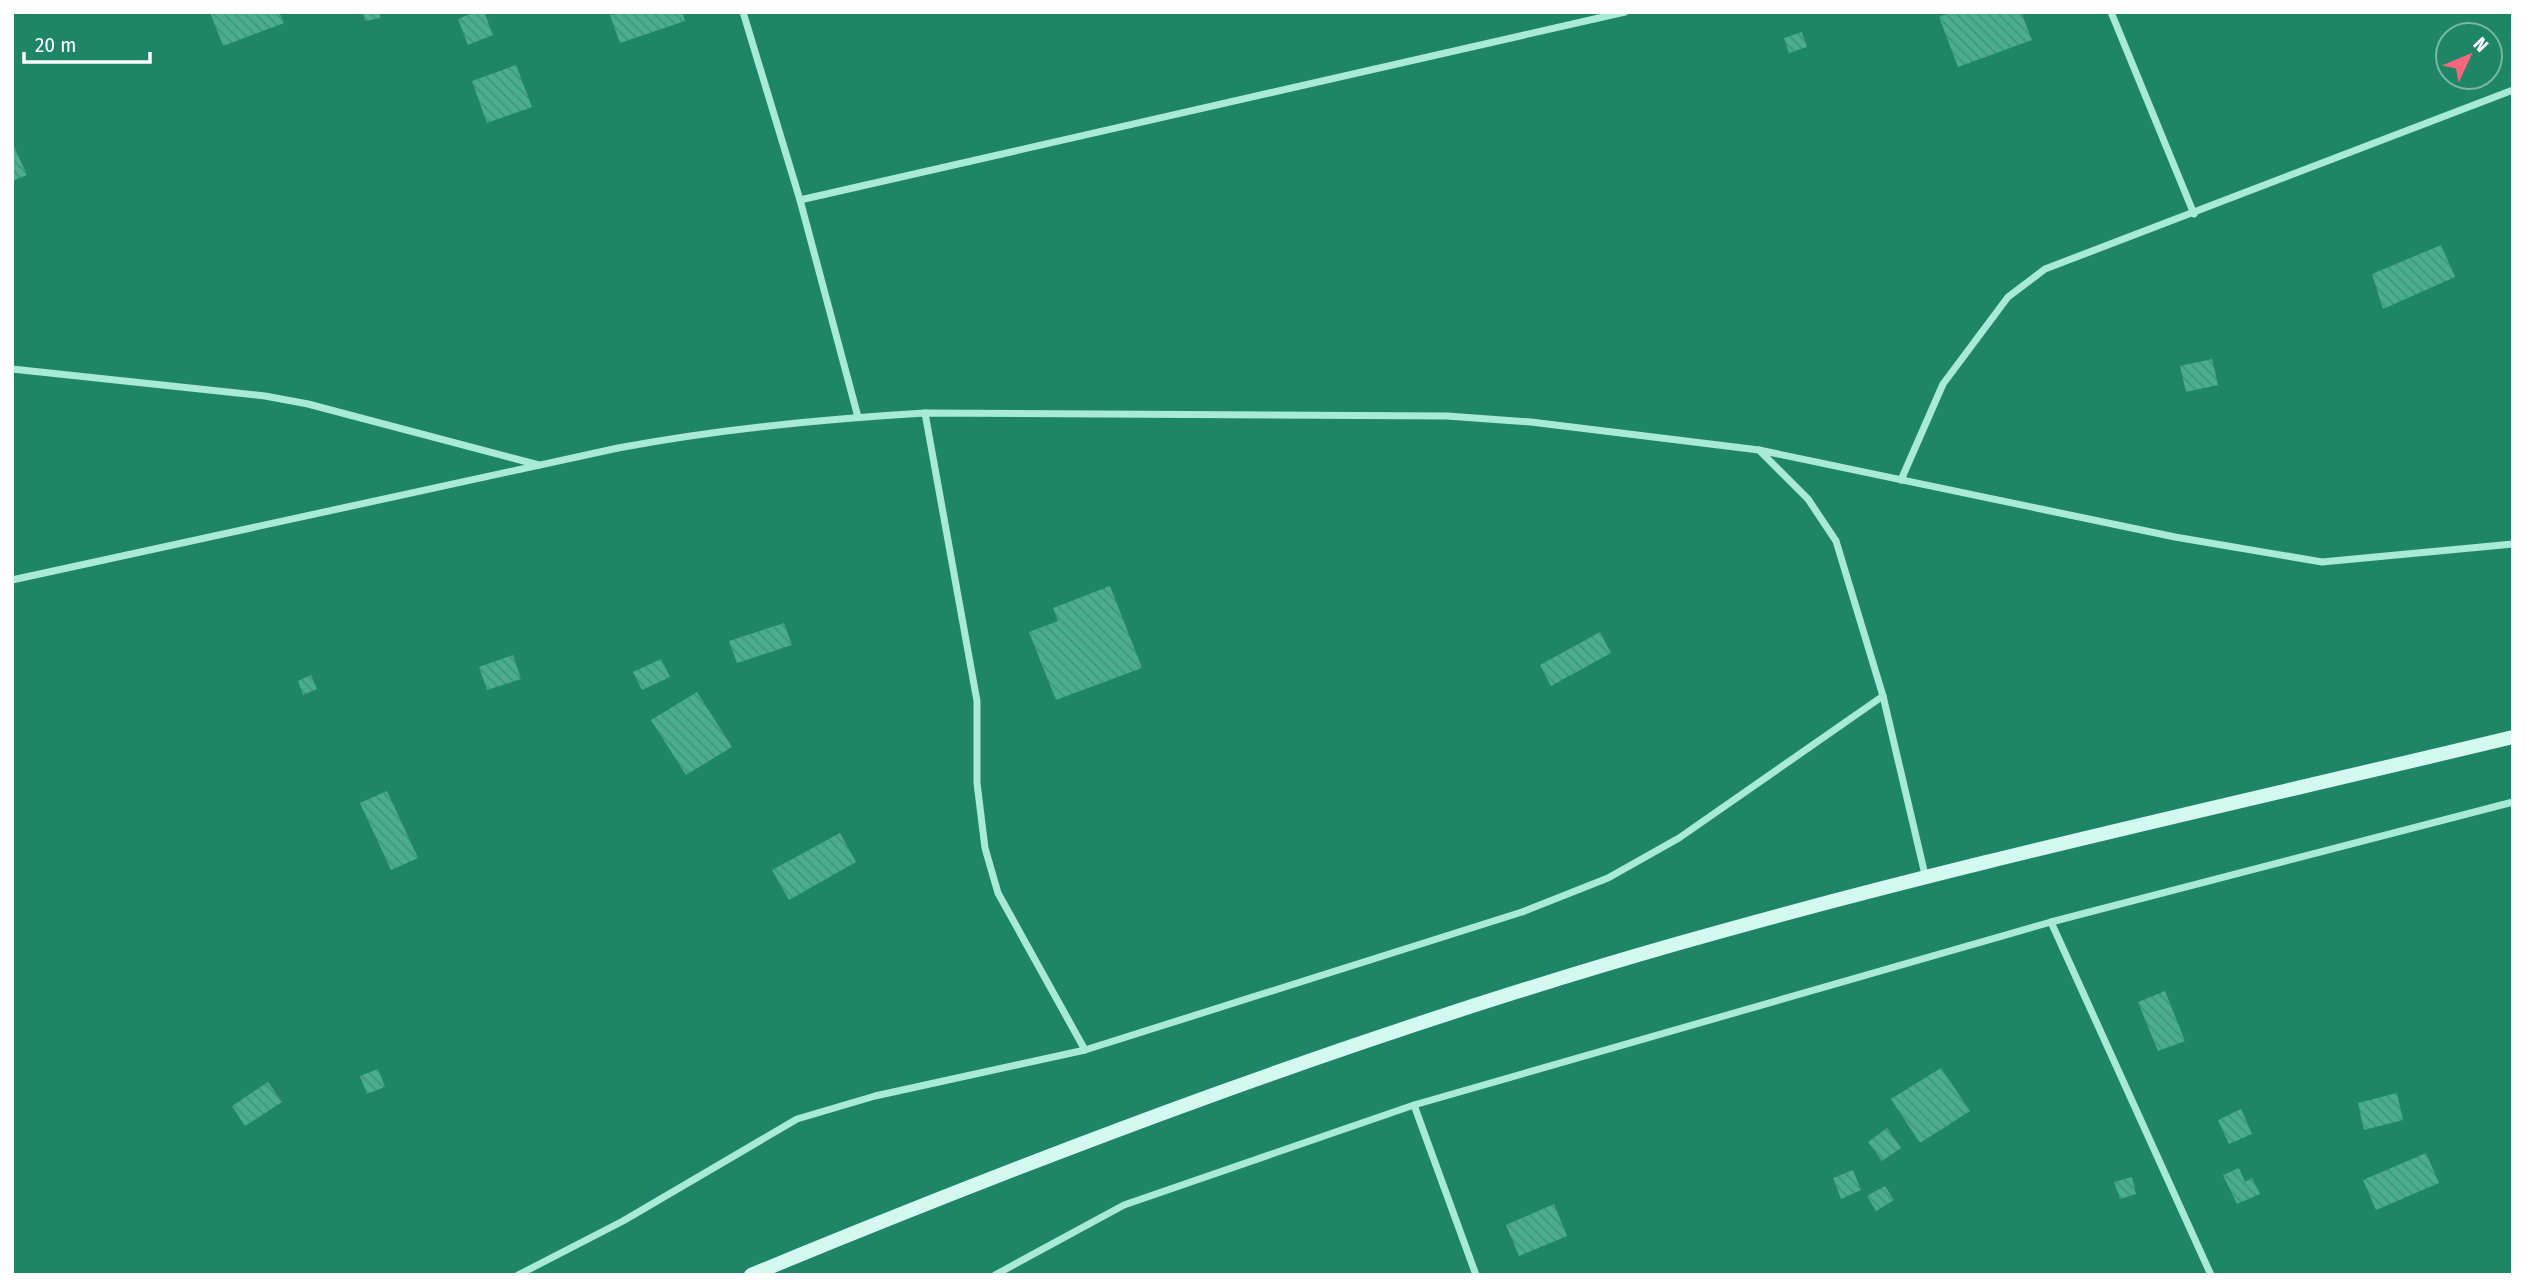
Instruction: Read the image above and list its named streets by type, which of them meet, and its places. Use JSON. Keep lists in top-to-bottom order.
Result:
{
  "scale_bar": "20 m",
  "north": "top right"
}
